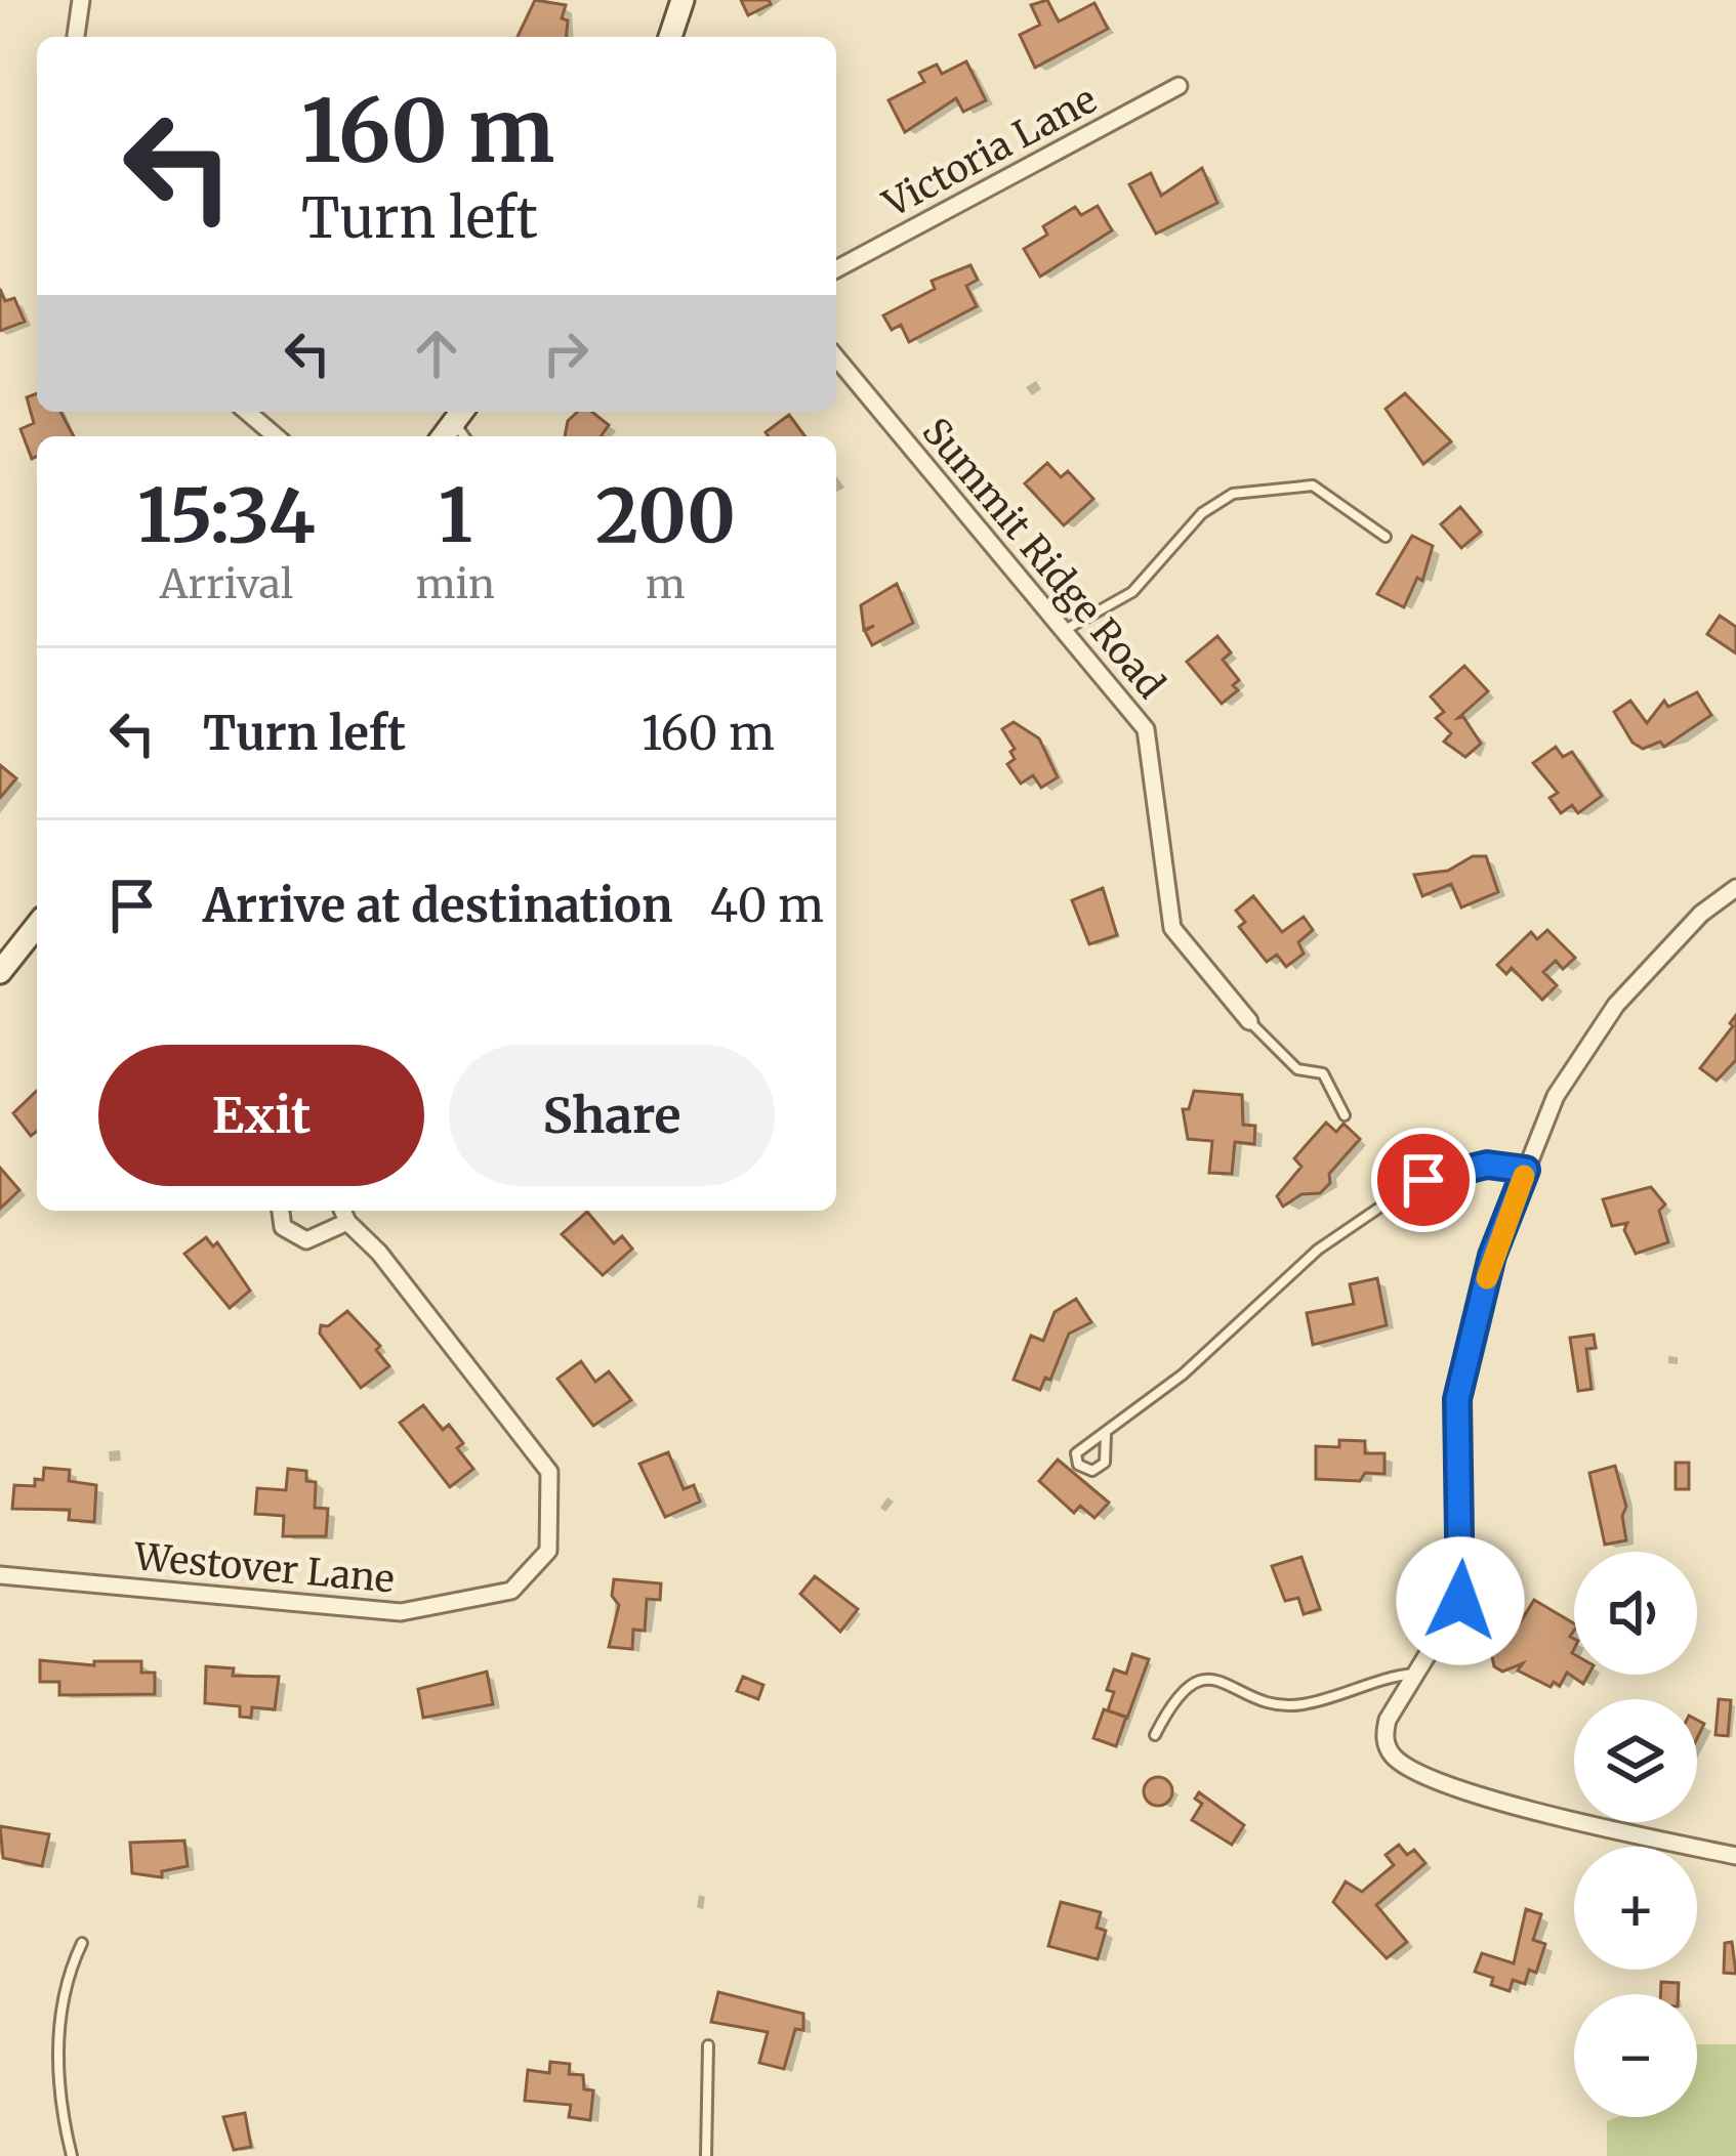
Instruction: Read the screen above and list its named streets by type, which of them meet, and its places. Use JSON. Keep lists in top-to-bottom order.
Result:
{
  "streets": {
    "street": ["Victoria Lane", "Summit Ridge Road", "Westover Lane"]
  },
  "page": {
    "turn": ["160 m", "Turn left"],
    "eta": [
      "15:34",
      "Arrival",
      "1",
      "min",
      "200",
      "m"
    ],
    "list": [
      {
        "name": "Turn left",
        "value": "160 m"
      },
      {
        "name": "Arrive at destination",
        "value": "40 m"
      }
    ],
    "buttons": ["Exit", "Share"],
    "map_buttons": ["+", "−"]
  }
}
